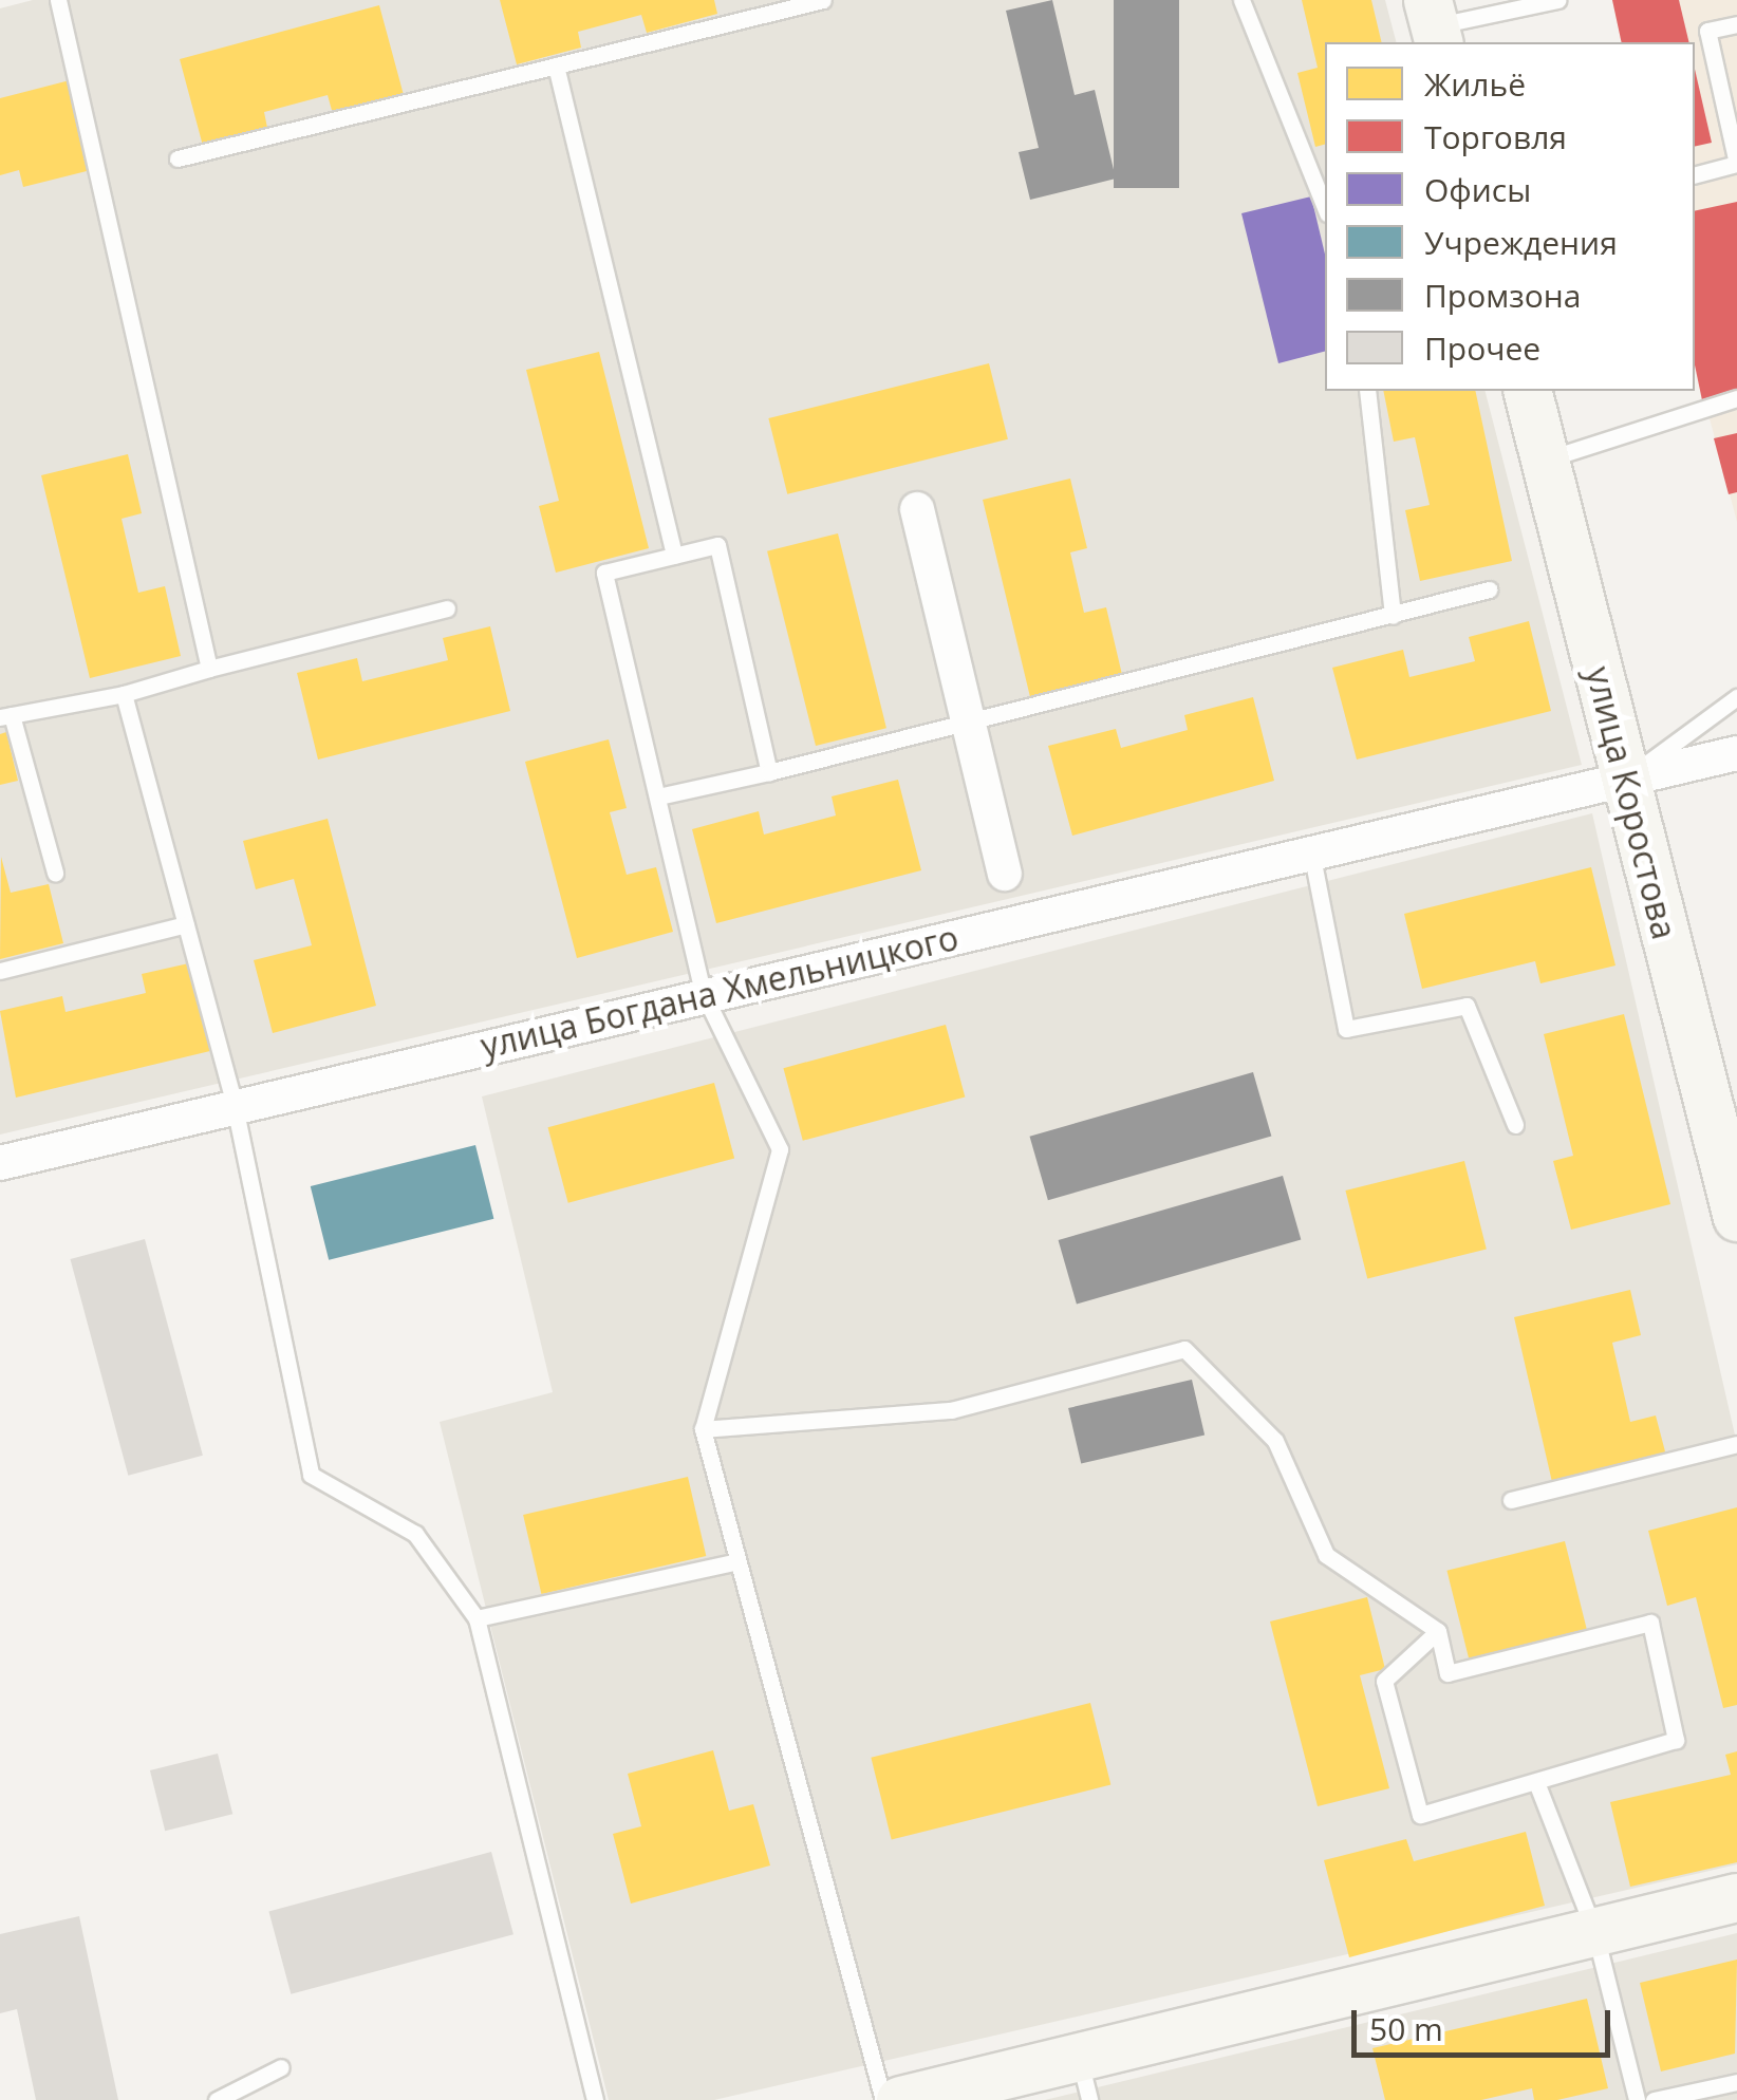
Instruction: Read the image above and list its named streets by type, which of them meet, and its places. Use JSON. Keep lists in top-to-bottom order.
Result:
{
  "streets": {
    "main road": ["улица Коростова"],
    "street": ["улица Богдана Хмельницкого"]
  },
  "crossings": [
    ["улица Коростова", "улица Богдана Хмельницкого"]
  ],
  "legend": [
    "Жильё",
    "Торговля",
    "Офисы",
    "Учреждения",
    "Промзона",
    "Прочее"
  ],
  "scale_bar": "50 m"
}
